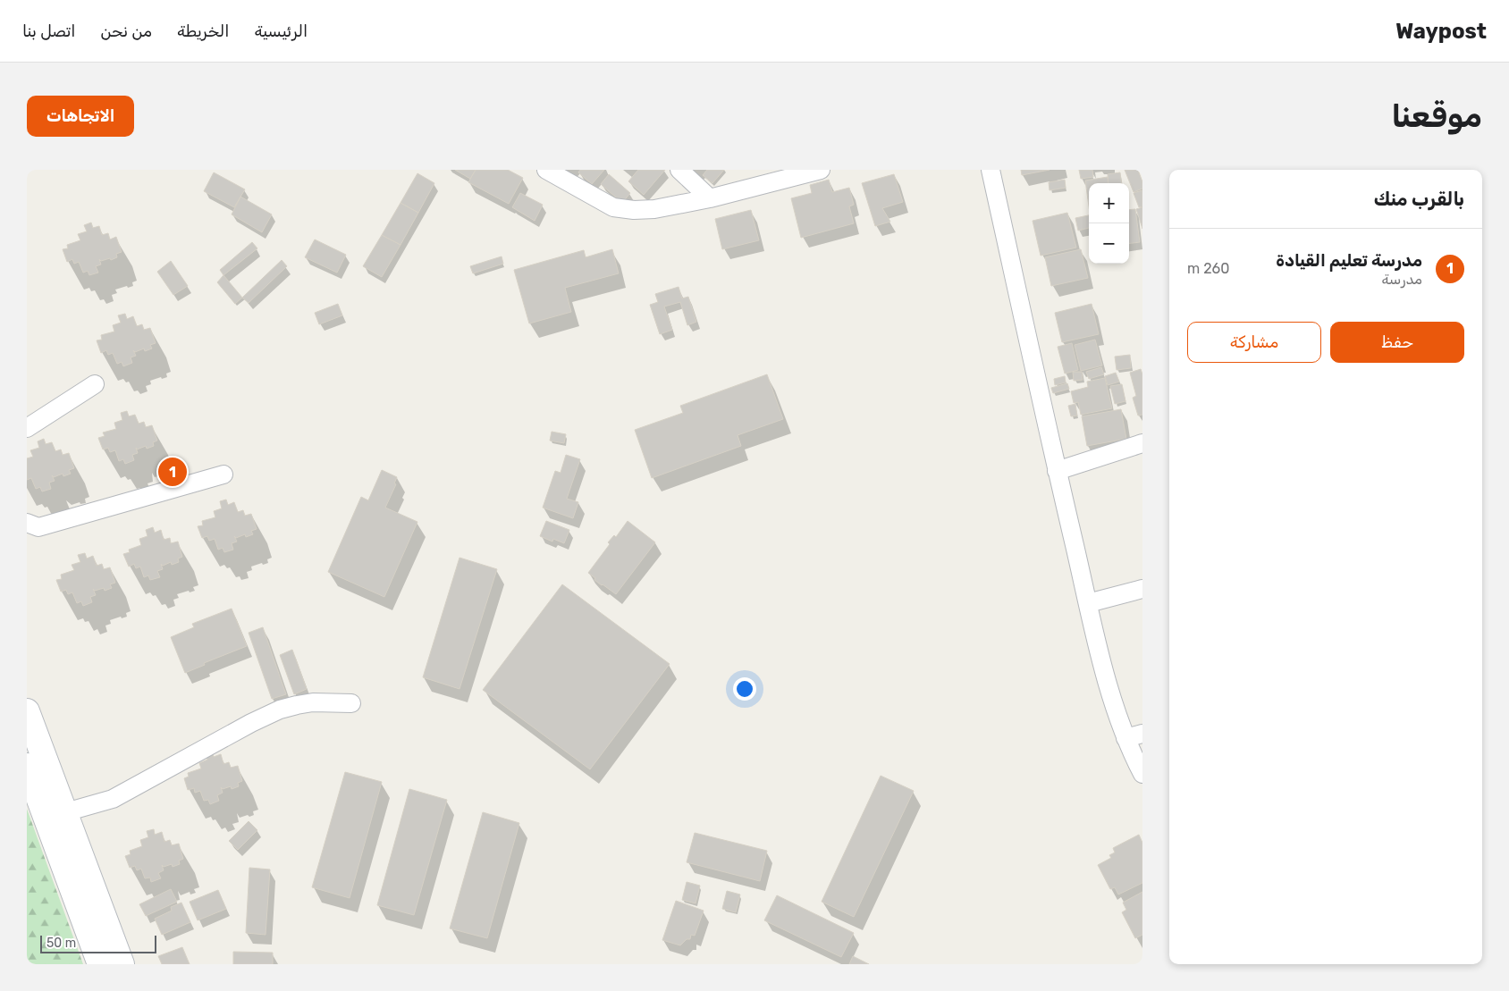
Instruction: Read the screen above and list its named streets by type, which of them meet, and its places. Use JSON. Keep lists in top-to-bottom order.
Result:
{
  "scale_bar": "50 m",
  "page": {
    "header": "Waypost",
    "nav": [
      "الرئيسية",
      "الخريطة",
      "من نحن",
      "اتصل بنا"
    ],
    "buttons": [
      "الاتجاهات",
      ["حفظ", "مشاركة"]
    ],
    "title": "موقعنا",
    "heading": "بالقرب منك",
    "map_buttons": ["+", "−"],
    "list": [
      {
        "mark": "1",
        "name": "مدرسة تعليم القيادة",
        "note": "مدرسة",
        "value": "260 m"
      }
    ],
    "pins": "1",
    "scale": "50 m"
  }
}
